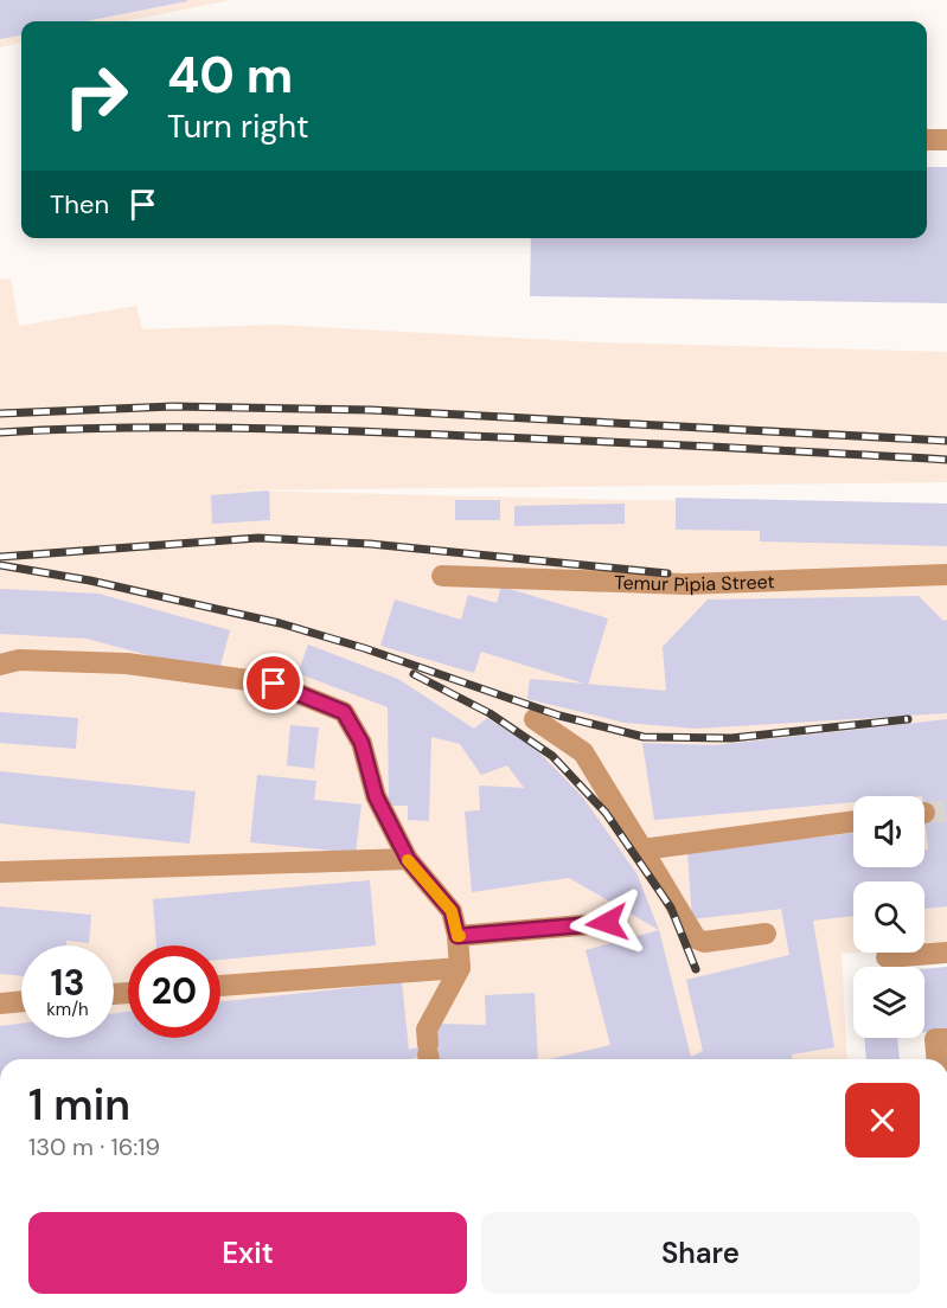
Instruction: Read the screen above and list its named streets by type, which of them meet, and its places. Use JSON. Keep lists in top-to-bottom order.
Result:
{
  "streets": {
    "street": ["Temur Pipia Street"]
  },
  "page": {
    "turn": ["40 m", "Turn right"],
    "then": "Then",
    "speed": "13 km/h",
    "limit": "20",
    "heading": ["1 min", "130 m · 16:19"],
    "buttons": ["Exit", "Share"]
  }
}
